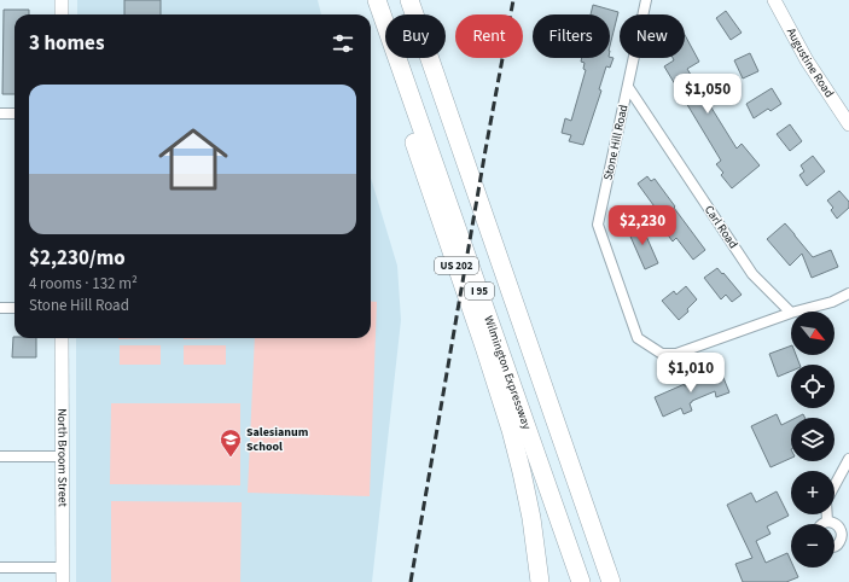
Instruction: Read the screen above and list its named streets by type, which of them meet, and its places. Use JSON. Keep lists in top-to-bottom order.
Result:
{
  "streets": {
    "highway": ["US 202", "I 95", "Wilmington Expressway"],
    "street": [
      "Augustine Road",
      "Stone Hill Road",
      "Carl Road",
      "North Broom Street"
    ]
  },
  "crossings": [
    ["Stone Hill Road", "Carl Road"]
  ],
  "places": {
    "school or university": ["Salesianum School"]
  },
  "north": "bottom right",
  "page": {
    "chip": [
      "Buy",
      "Rent",
      "Filters",
      "New"
    ],
    "heading": "3 homes",
    "list": [
      {
        "name": "$2,230/mo",
        "note": "4 rooms · 132 m² · Stone Hill Road"
      }
    ],
    "price": ["$1,050", "$2,230", "$1,010"],
    "map_buttons": ["+", "−"]
  }
}
